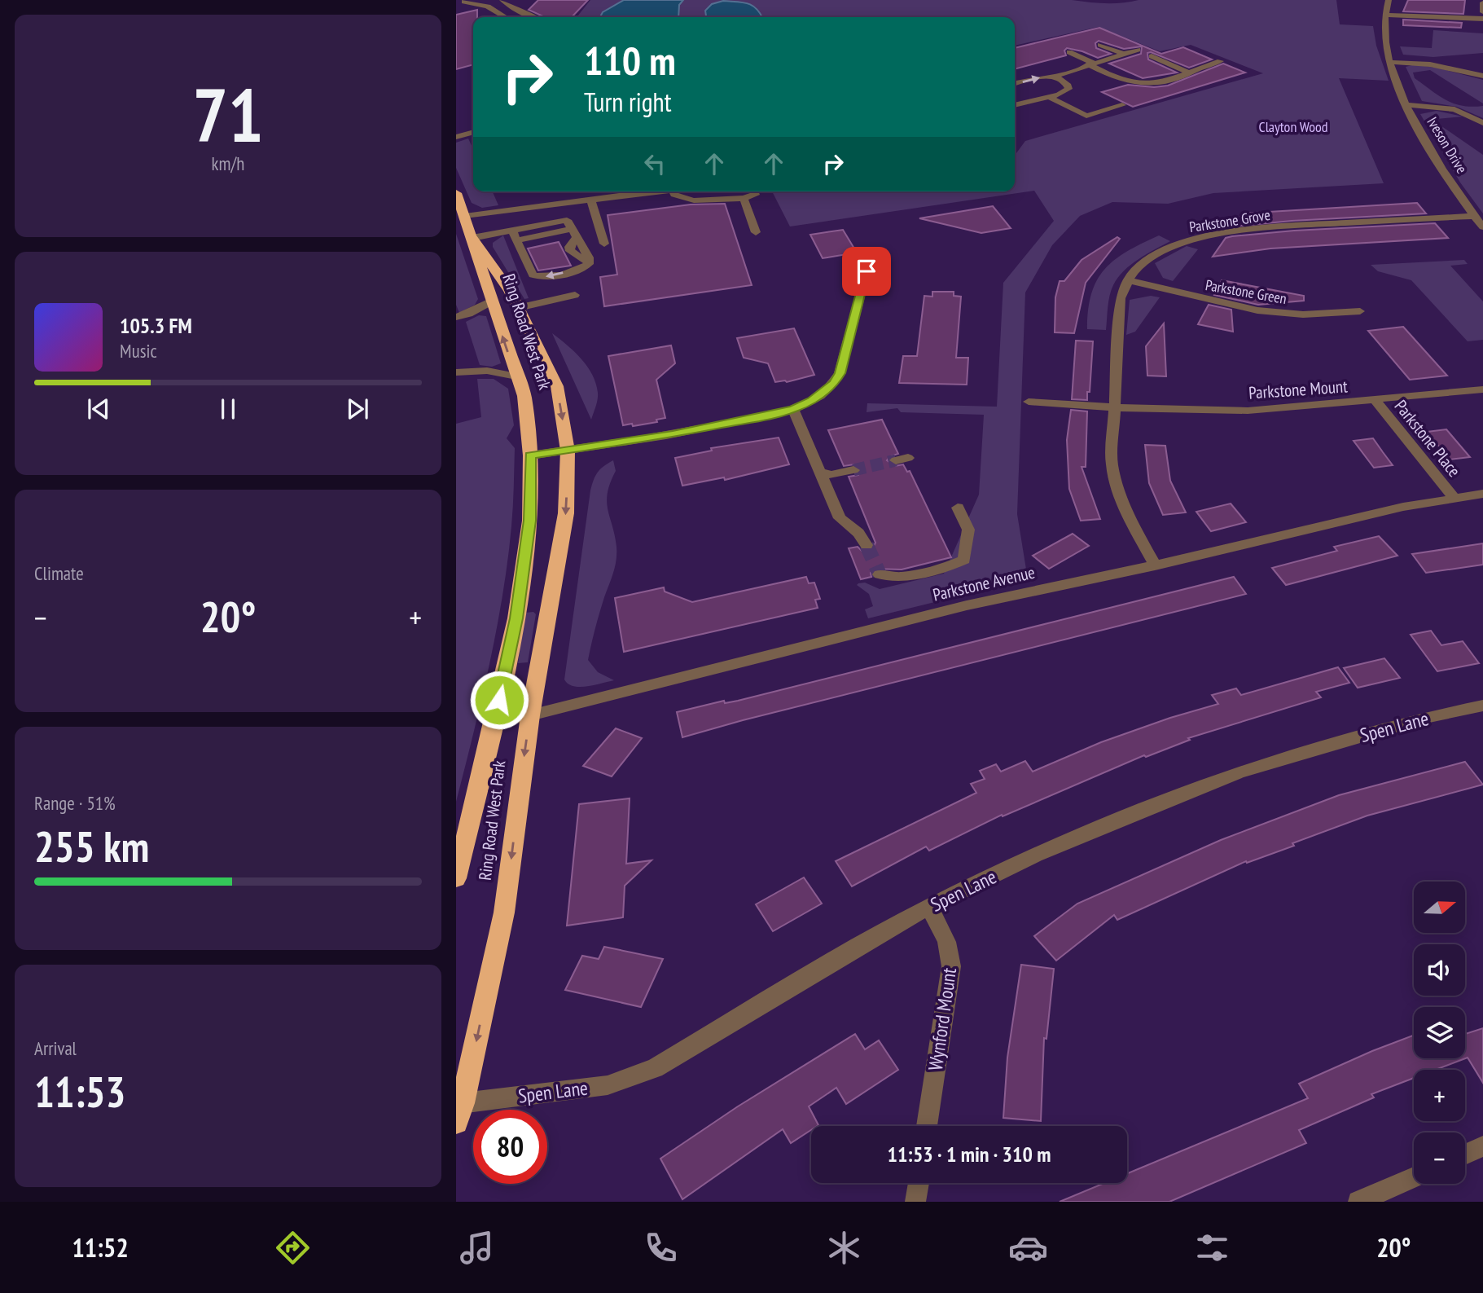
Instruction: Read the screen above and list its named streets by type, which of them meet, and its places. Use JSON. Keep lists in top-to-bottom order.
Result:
{
  "streets": {
    "highway": ["Ring Road West Park"],
    "street": [
      "Iveson Drive",
      "Parkstone Grove",
      "Parkstone Green",
      "Parkstone Mount",
      "Parkstone Place",
      "Parkstone Avenue",
      "Spen Lane",
      "Wynford Mount"
    ]
  },
  "crossings": [
    ["Iveson Drive", "Parkstone Grove"],
    ["Parkstone Grove", "Parkstone Green"],
    ["Ring Road West Park", "Parkstone Avenue"],
    ["Ring Road West Park", "Spen Lane"],
    ["Parkstone Mount", "Parkstone Place"],
    ["Parkstone Place", "Parkstone Avenue"],
    ["Spen Lane", "Wynford Mount"]
  ],
  "parks": ["Clayton Wood"],
  "north": "right",
  "page": {
    "tile": [
      ["71", "km/h"],
      "Climate",
      ["Range · 51%", "255 km"],
      ["Arrival", "11:53"]
    ],
    "turn": ["110 m", "Turn right"],
    "song": ["105.3 FM", "Music"],
    "heat": ["−", "20°", "+"],
    "map_buttons": ["+", "−"],
    "limit": "80",
    "trip": "11:53 · 1 min · 310 m",
    "tabs": ["11:52", "20°"]
  }
}
